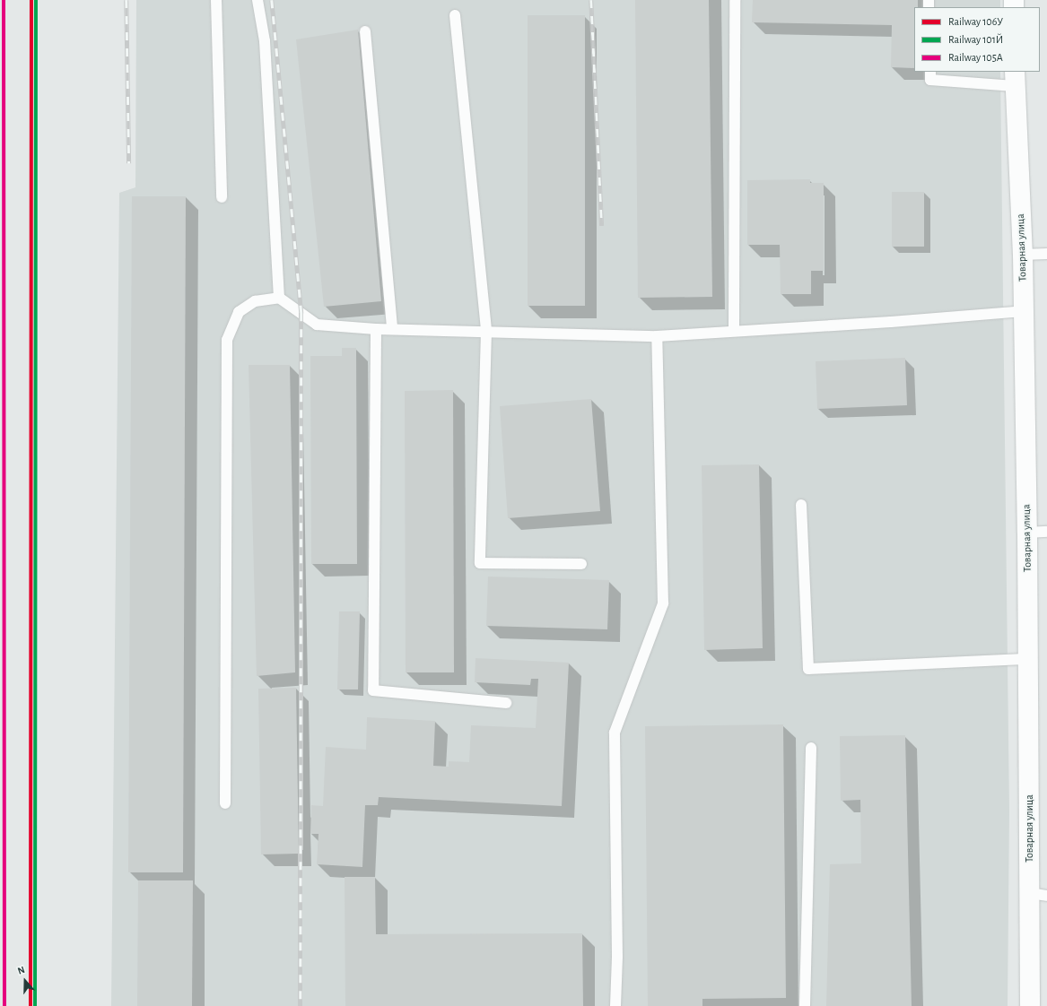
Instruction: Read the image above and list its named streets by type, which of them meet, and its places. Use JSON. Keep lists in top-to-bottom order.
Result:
{
  "streets": {
    "street": ["Товарная улица"]
  },
  "lines": ["rail line 106У", "rail line 101Й", "rail line 105А"],
  "legend": ["Railway 106У", "Railway 101Й", "Railway 105А"],
  "north": "top"
}
